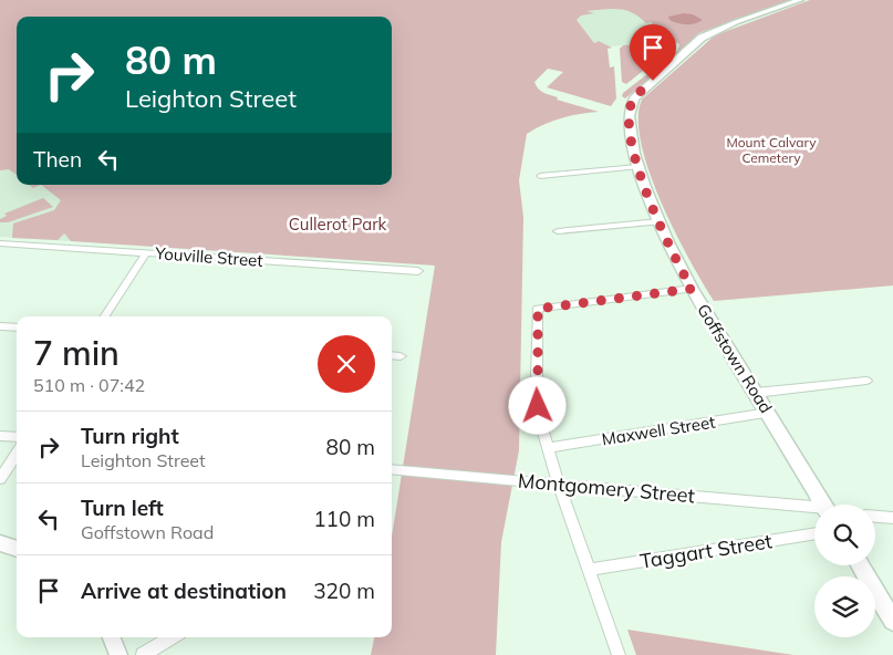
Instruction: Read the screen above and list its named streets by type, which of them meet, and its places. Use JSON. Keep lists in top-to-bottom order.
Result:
{
  "streets": {
    "main road": ["Goffstown Road"],
    "street": [
      "Youville Street",
      "Maxwell Street",
      "Montgomery Street",
      "Taggart Street"
    ]
  },
  "crossings": [
    ["Goffstown Road", "Maxwell Street"]
  ],
  "parks": ["Mount Calvary Cemetery", "Cullerot Park"],
  "page": {
    "turn": ["80 m", "Leighton Street"],
    "then": "Then",
    "heading": ["7 min", "510 m · 07:42"],
    "list": [
      {
        "name": "Turn right",
        "note": "Leighton Street",
        "value": "80 m"
      },
      {
        "name": "Turn left",
        "note": "Goffstown Road",
        "value": "110 m"
      },
      {
        "name": "Arrive at destination",
        "value": "320 m"
      }
    ]
  }
}
